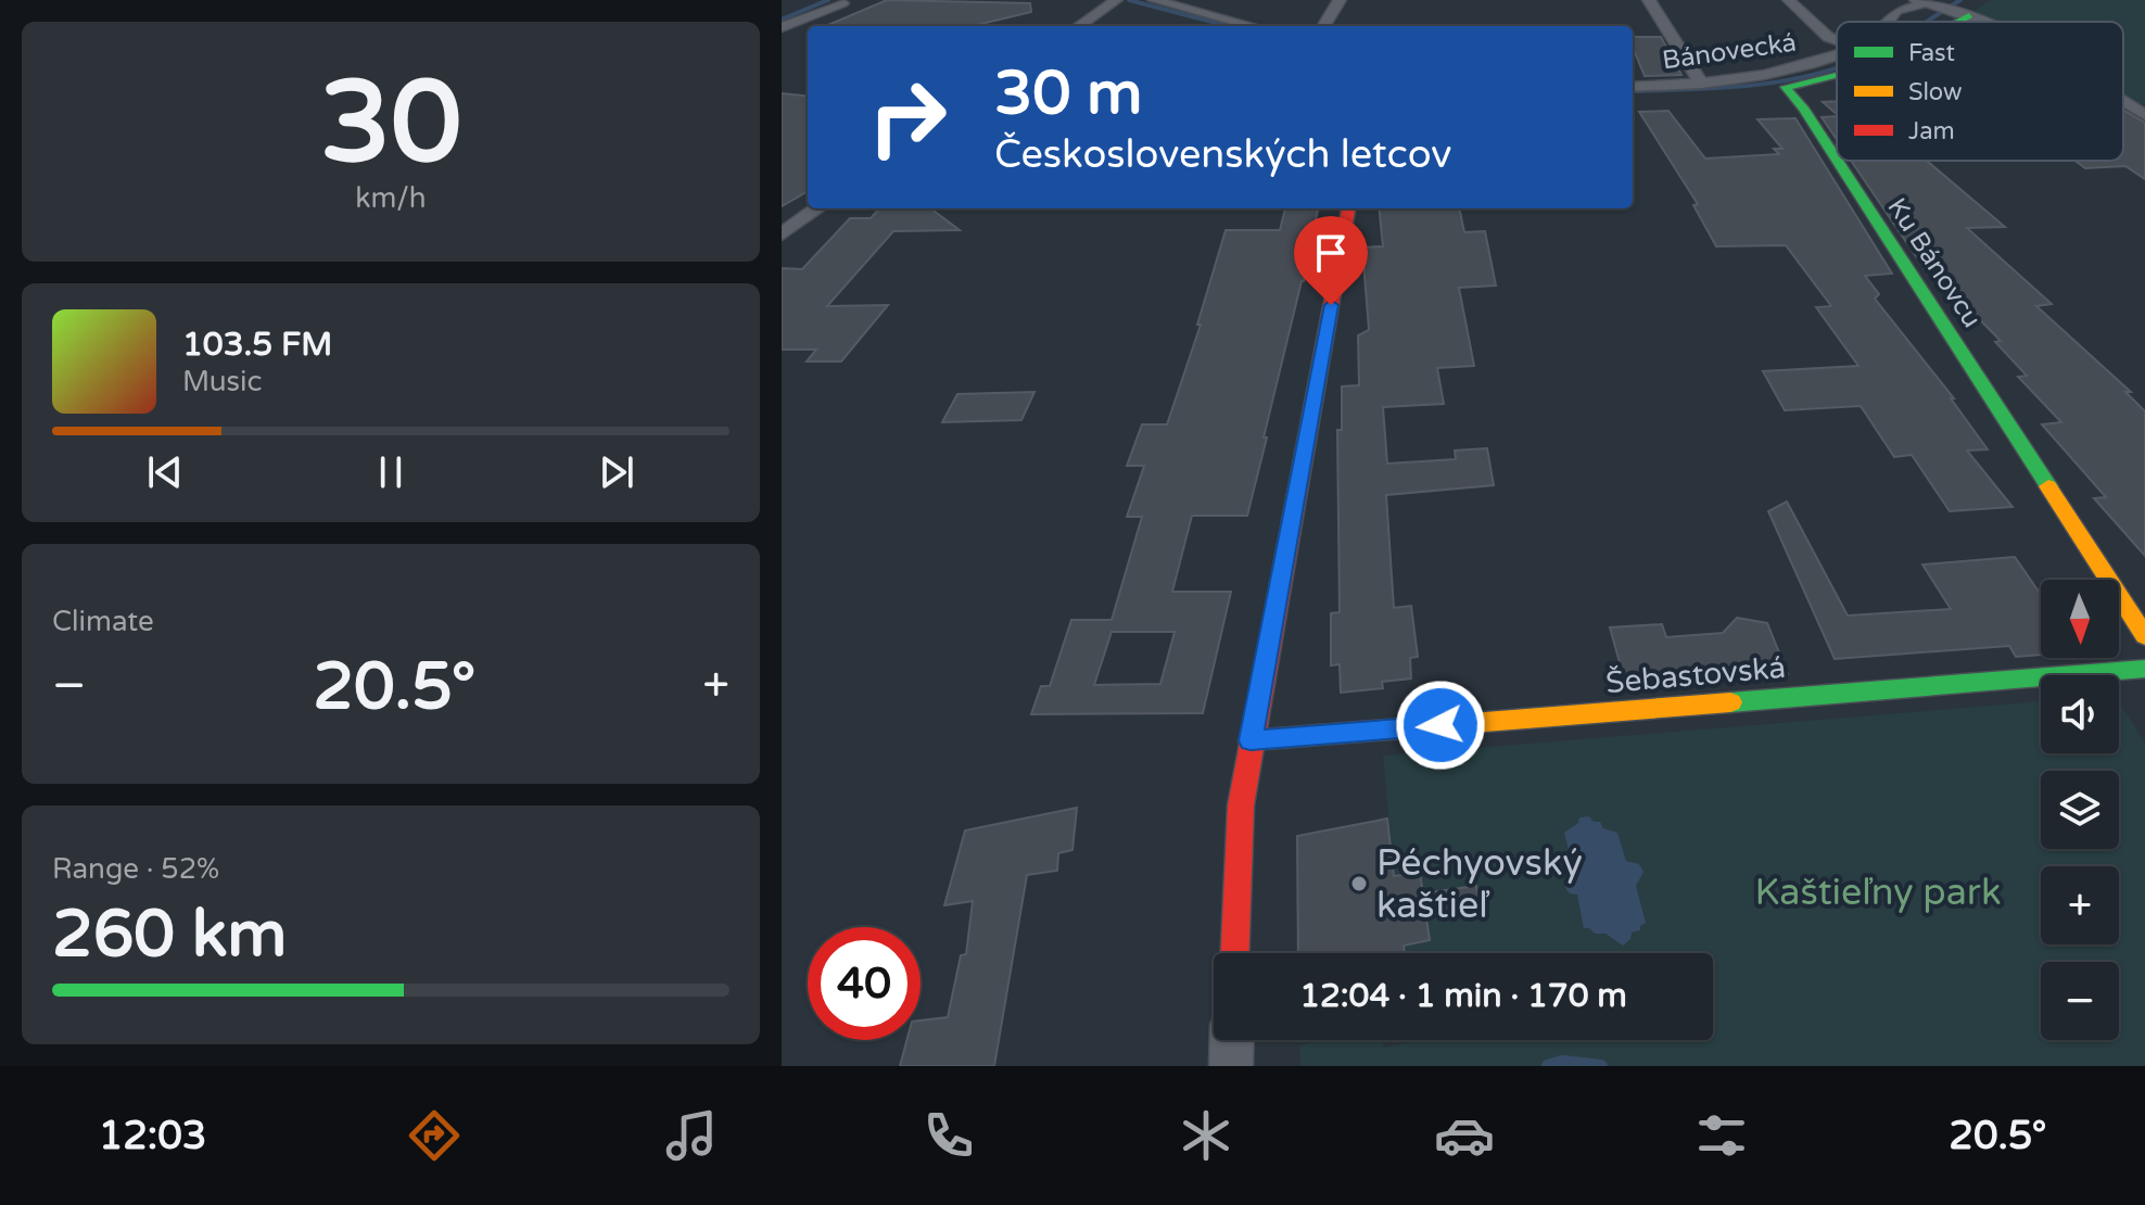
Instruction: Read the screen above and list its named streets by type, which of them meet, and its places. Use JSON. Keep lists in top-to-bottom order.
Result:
{
  "streets": {
    "street": ["Bánovecká", "Ku Bánovcu", "Šebastovská"]
  },
  "crossings": [
    ["Bánovecká", "Ku Bánovcu"]
  ],
  "parks": ["Kaštieľny park"],
  "places": ["Péchyovský kaštieľ"],
  "legend": ["Fast", "Slow", "Jam"],
  "north": "bottom",
  "page": {
    "tile": [
      ["30", "km/h"],
      "Climate",
      ["Range · 52%", "260 km"]
    ],
    "turn": ["30 m", "Československých letcov"],
    "song": ["103.5 FM", "Music"],
    "map_buttons": ["+", "−"],
    "heat": ["−", "20.5°", "+"],
    "limit": "40",
    "trip": "12:04 · 1 min · 170 m",
    "tabs": ["12:03", "20.5°"]
  }
}
